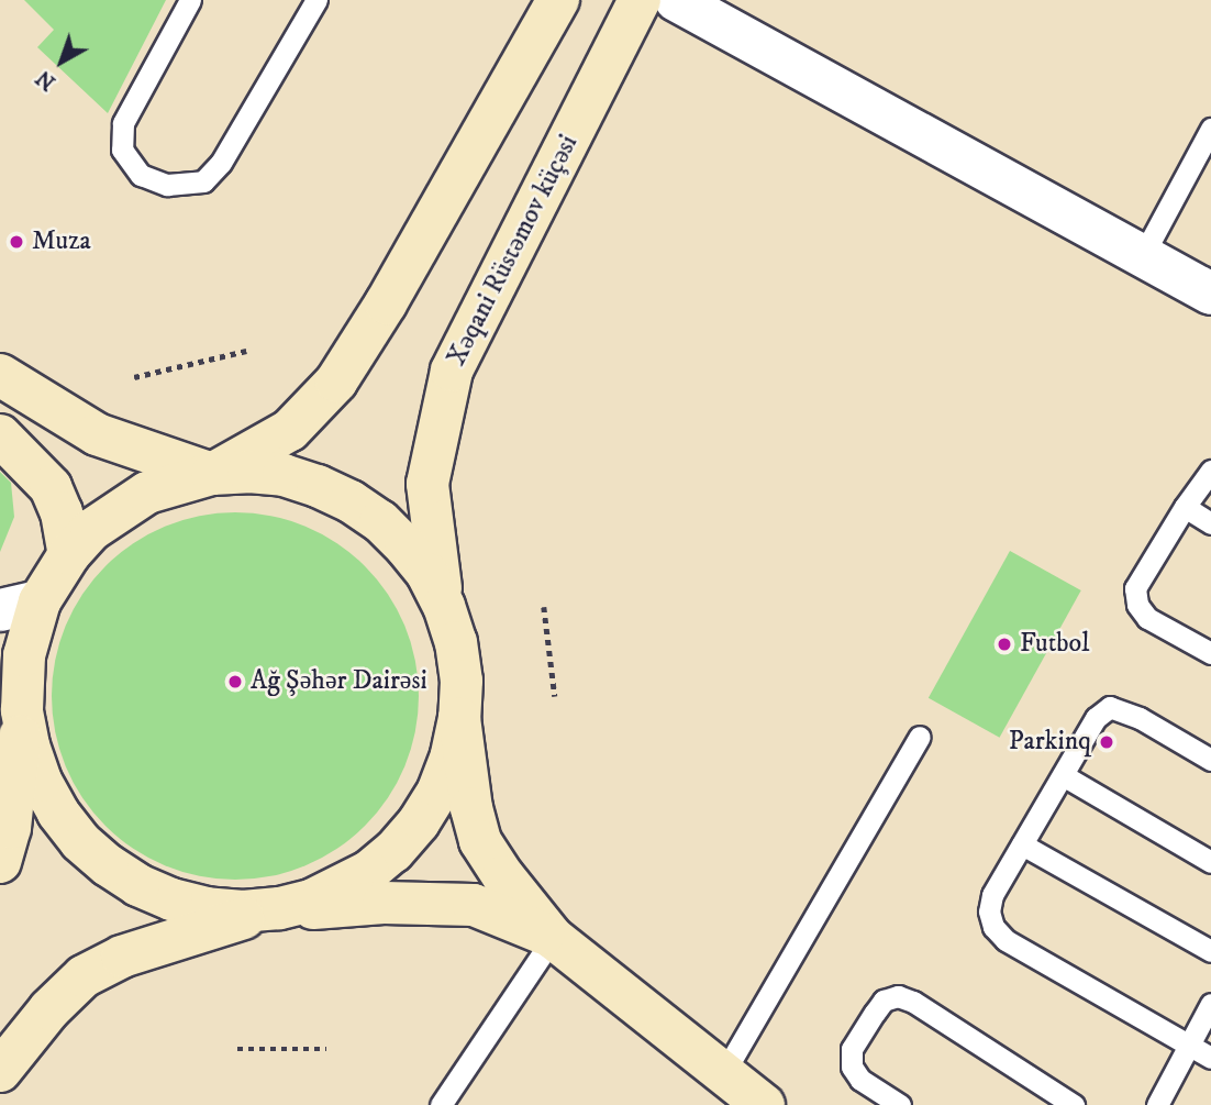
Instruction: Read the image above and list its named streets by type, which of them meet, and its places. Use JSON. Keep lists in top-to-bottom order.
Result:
{
  "streets": {
    "main road": ["Xəqani Rüstəmov küçəsi"]
  },
  "places": [
    "Muza",
    "Futbol",
    "Ağ Şəhər Dairəsi",
    "Parkinq"
  ],
  "north": "bottom left"
}
